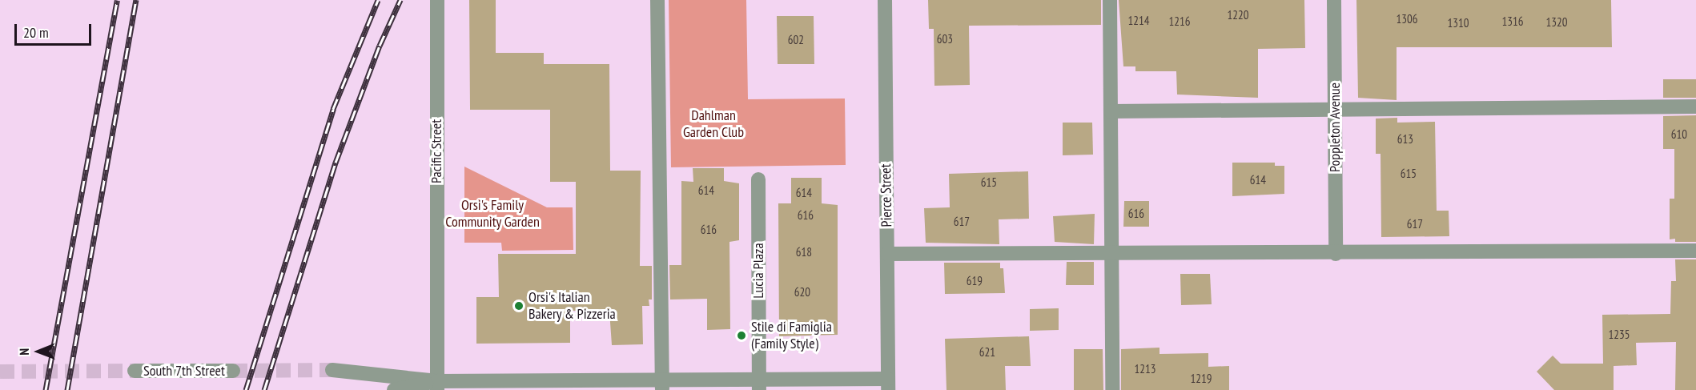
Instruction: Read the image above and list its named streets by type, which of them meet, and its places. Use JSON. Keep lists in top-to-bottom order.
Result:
{
  "streets": {
    "street": [
      "Poppleton Avenue",
      "Pacific Street",
      "Pierce Street",
      "Lucia Plaza",
      "South 7th Street"
    ]
  },
  "parks": ["Dahlman Garden Club", "Orsi's Family Community Garden"],
  "places": ["Orsi's Italian Bakery & Pizzeria", "Stile di Famiglia (Family Style)"],
  "house_numbers": [
    "1220",
    "1306",
    "1214",
    "1216",
    "1316",
    "1320",
    "1310",
    "603",
    "602",
    "610",
    "613",
    "615",
    "614",
    "615",
    "614",
    "614",
    "616",
    "616",
    "617",
    "617",
    "616",
    "618",
    "619",
    "620",
    "1235",
    "621",
    "1213",
    "1219"
  ],
  "scale_bar": "20 m",
  "north": "left"
}
